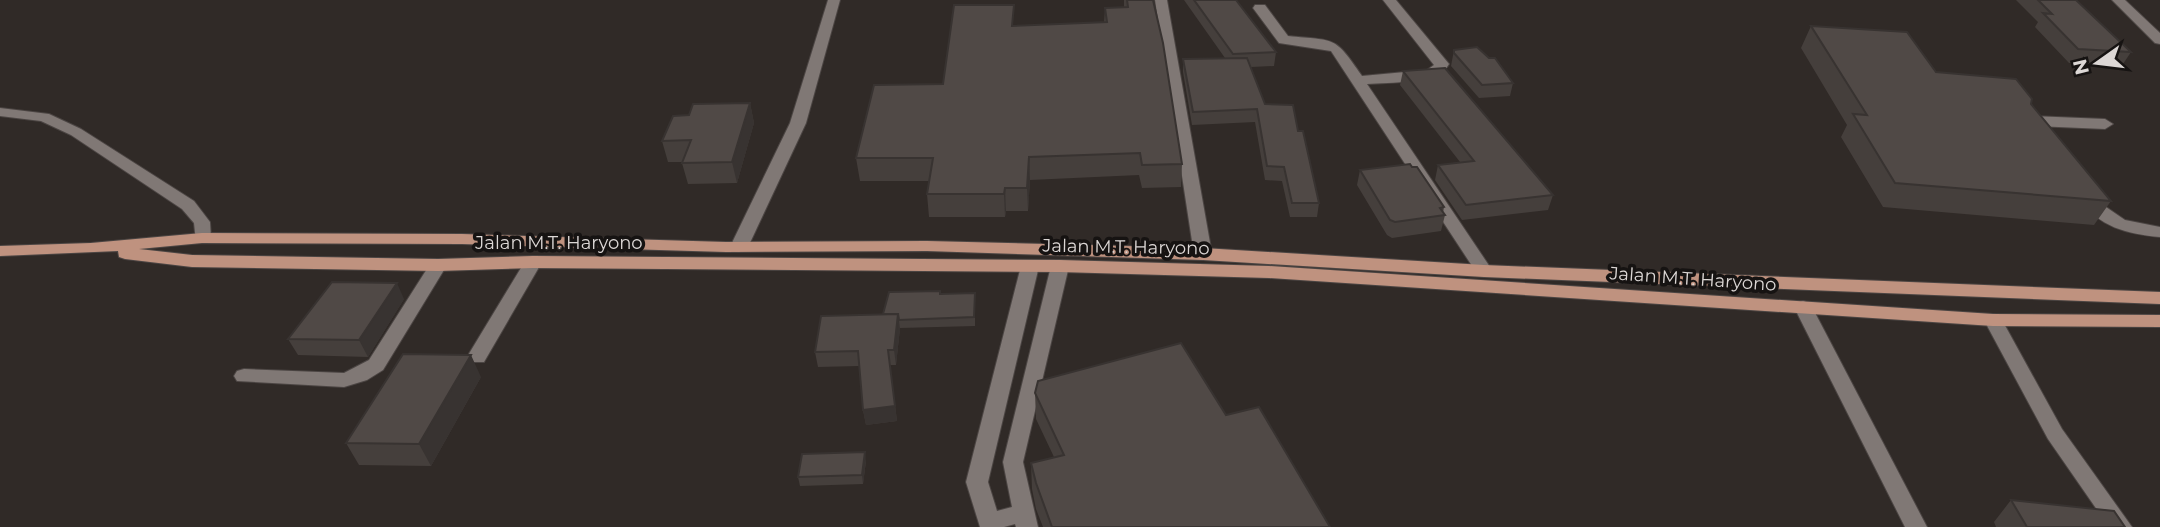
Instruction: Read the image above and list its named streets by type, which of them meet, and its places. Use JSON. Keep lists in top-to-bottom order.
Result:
{
  "streets": {
    "main road": ["Jalan M.T. Haryono"]
  },
  "north": "left"
}
